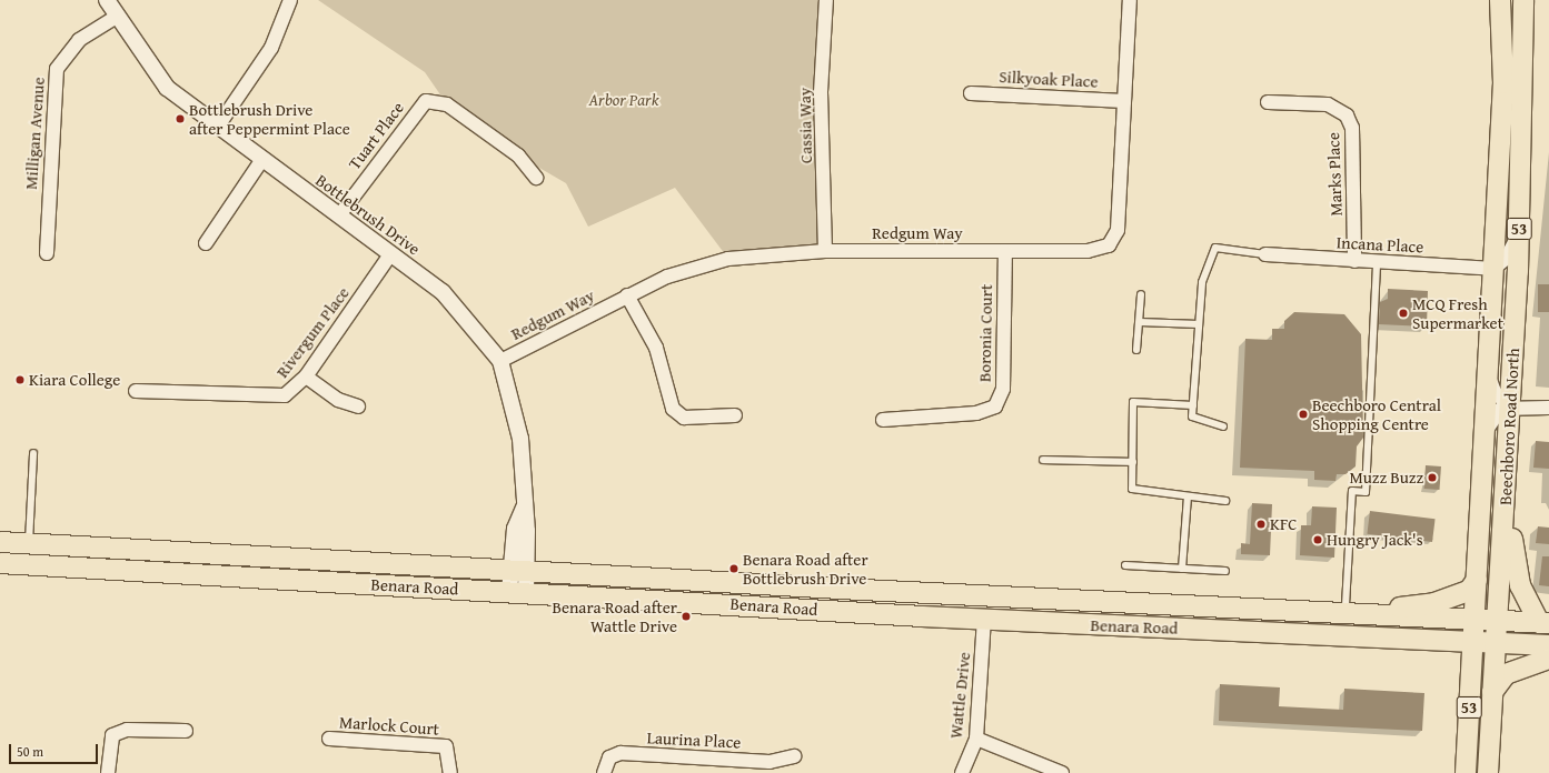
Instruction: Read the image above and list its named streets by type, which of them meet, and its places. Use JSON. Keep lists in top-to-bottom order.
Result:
{
  "streets": {
    "main road": ["53", "Beechboro Road North", "Benara Road"],
    "street": [
      "Silkyoak Place",
      "Cassia Way",
      "Milligan Avenue",
      "Tuart Place",
      "Marks Place",
      "Bottlebrush Drive",
      "Redgum Way",
      "Incana Place",
      "Rivergum Place",
      "Boronia Court",
      "Wattle Drive",
      "Marlock Court",
      "Laurina Place"
    ]
  },
  "crossings": [
    ["Silkyoak Place", "Redgum Way"],
    ["Cassia Way", "Redgum Way"],
    ["Milligan Avenue", "Bottlebrush Drive"],
    ["Tuart Place", "Bottlebrush Drive"],
    ["Marks Place", "Incana Place"],
    ["Bottlebrush Drive", "Redgum Way"],
    ["Bottlebrush Drive", "Rivergum Place"],
    ["Bottlebrush Drive", "Benara Road"],
    ["Redgum Way", "Boronia Court"],
    ["Incana Place", "Beechboro Road North"],
    ["Beechboro Road North", "Benara Road"],
    ["Benara Road", "Wattle Drive"]
  ],
  "parks": ["Arbor Park"],
  "places": [
    "Bottlebrush Drive after Peppermint Place",
    "MCQ Fresh Supermarket",
    "Kiara College",
    "Beechboro Central Shopping Centre",
    "Muzz Buzz",
    "KFC",
    "Hungry Jack's",
    "Benara Road after Bottlebrush Drive",
    "Benara Road after Wattle Drive"
  ],
  "scale_bar": "50 m"
}
